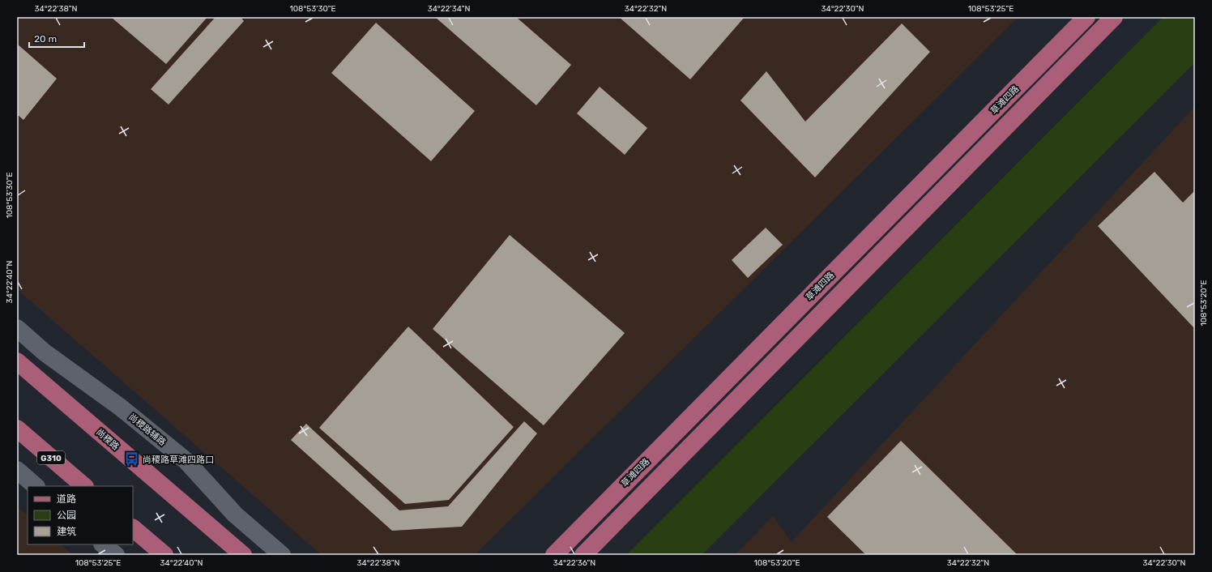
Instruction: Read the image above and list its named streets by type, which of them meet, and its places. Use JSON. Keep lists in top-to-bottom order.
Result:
{
  "streets": {
    "main road": ["草滩四路", "尚稷路", "G310"],
    "street": ["尚稷路辅路"]
  },
  "places": {
    "bus stop": ["尚稷路草滩四路口"]
  },
  "legend": ["道路", "公园", "建筑"],
  "scale_bar": "20 m",
  "coordinates": [
    "34°22'38\"N",
    "108°53'30\"E",
    "34°22'34\"N",
    "34°22'32\"N",
    "34°22'30\"N",
    "108°53'25\"E",
    "34°22'40\"N",
    "108°53'20\"E",
    "34°22'36\"N"
  ]
}
